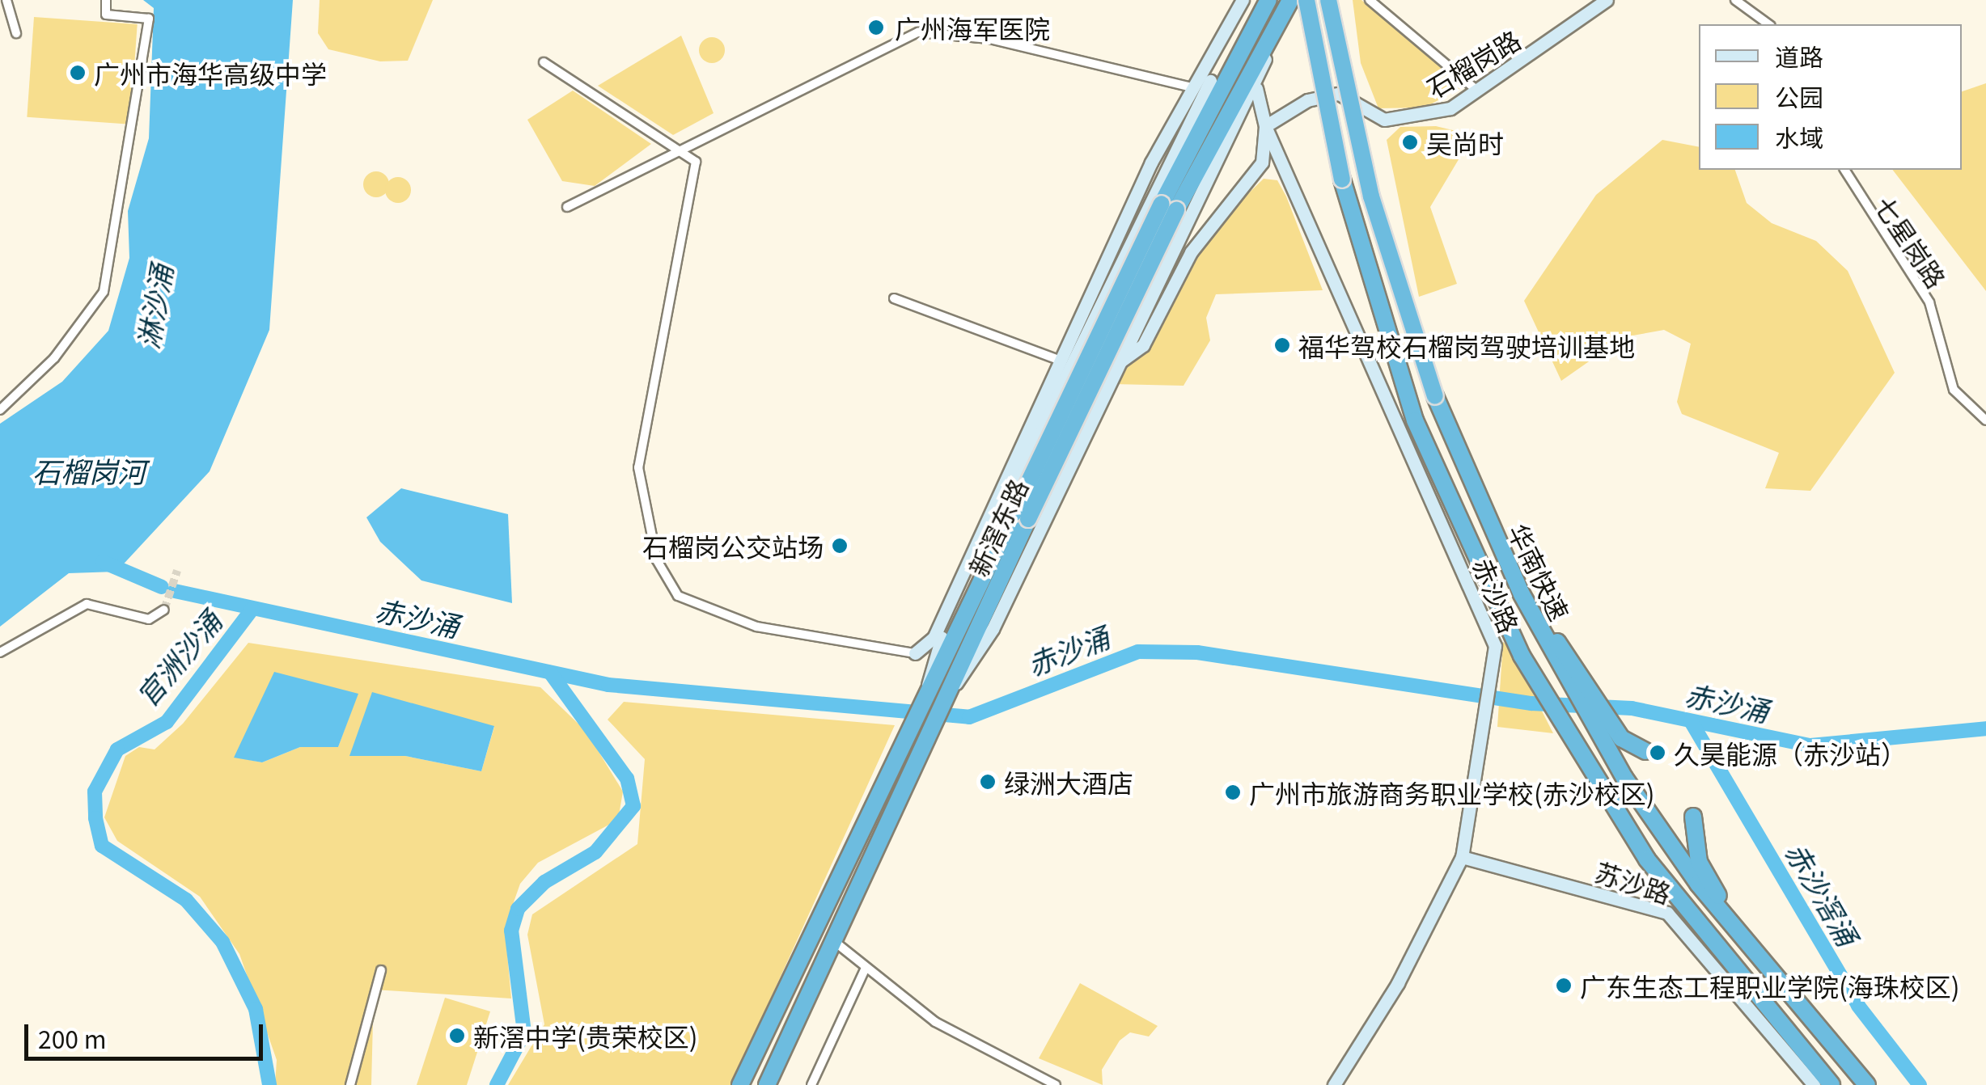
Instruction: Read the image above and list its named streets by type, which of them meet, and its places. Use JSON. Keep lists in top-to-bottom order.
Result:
{
  "streets": {
    "highway": ["新滘东路", "华南快速"],
    "main road": ["石榴岗路", "赤沙路", "苏沙路"],
    "street": ["七星岗路"]
  },
  "crossings": [
    ["石榴岗路", "赤沙路"],
    ["赤沙路", "苏沙路"]
  ],
  "water": [
    "淋沙涌",
    "石榴岗河",
    "赤沙涌",
    "官洲沙涌",
    "赤沙滘涌"
  ],
  "places": [
    "广州海军医院",
    "广州市海华高级中学",
    "吴尚时",
    "福华驾校石榴岗驾驶培训基地",
    "石榴岗公交站场",
    "久昊能源（赤沙站）",
    "绿洲大酒店",
    "广州市旅游商务职业学校(赤沙校区)",
    "广东生态工程职业学院(海珠校区)",
    "新滘中学(贵荣校区)"
  ],
  "legend": ["道路", "公园", "水域"],
  "scale_bar": "200 m"
}
